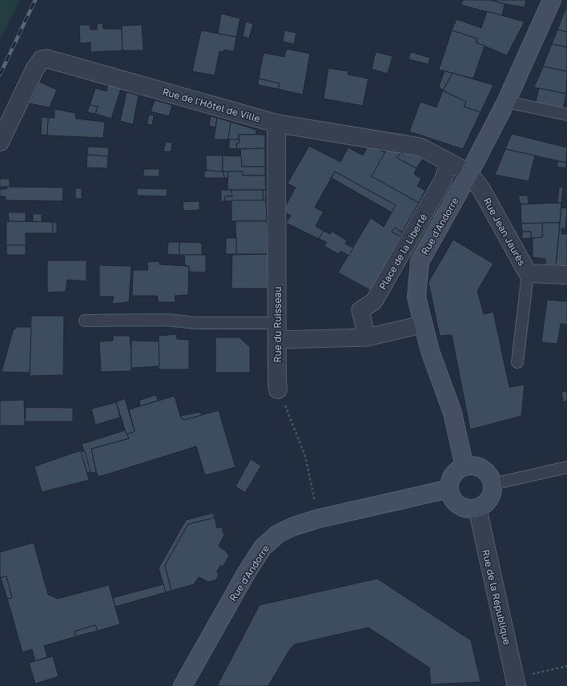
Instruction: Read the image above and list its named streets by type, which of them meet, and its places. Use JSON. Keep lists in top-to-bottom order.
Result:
{
  "streets": {
    "main road": ["Rue d'Andorre"],
    "street": [
      "Rue de l'Hôtel de Ville",
      "Rue Jean Jaurès",
      "Place de la Liberté",
      "Rue du Ruisseau",
      "Rue de la République"
    ]
  },
  "crossings": [
    ["Rue de l'Hôtel de Ville", "Rue d'Andorre"],
    ["Rue de l'Hôtel de Ville", "Rue Jean Jaurès"],
    ["Rue de l'Hôtel de Ville", "Place de la Liberté"],
    ["Rue de l'Hôtel de Ville", "Rue du Ruisseau"],
    ["Rue d'Andorre", "Rue Jean Jaurès"],
    ["Rue d'Andorre", "Rue de la République"]
  ]
}
